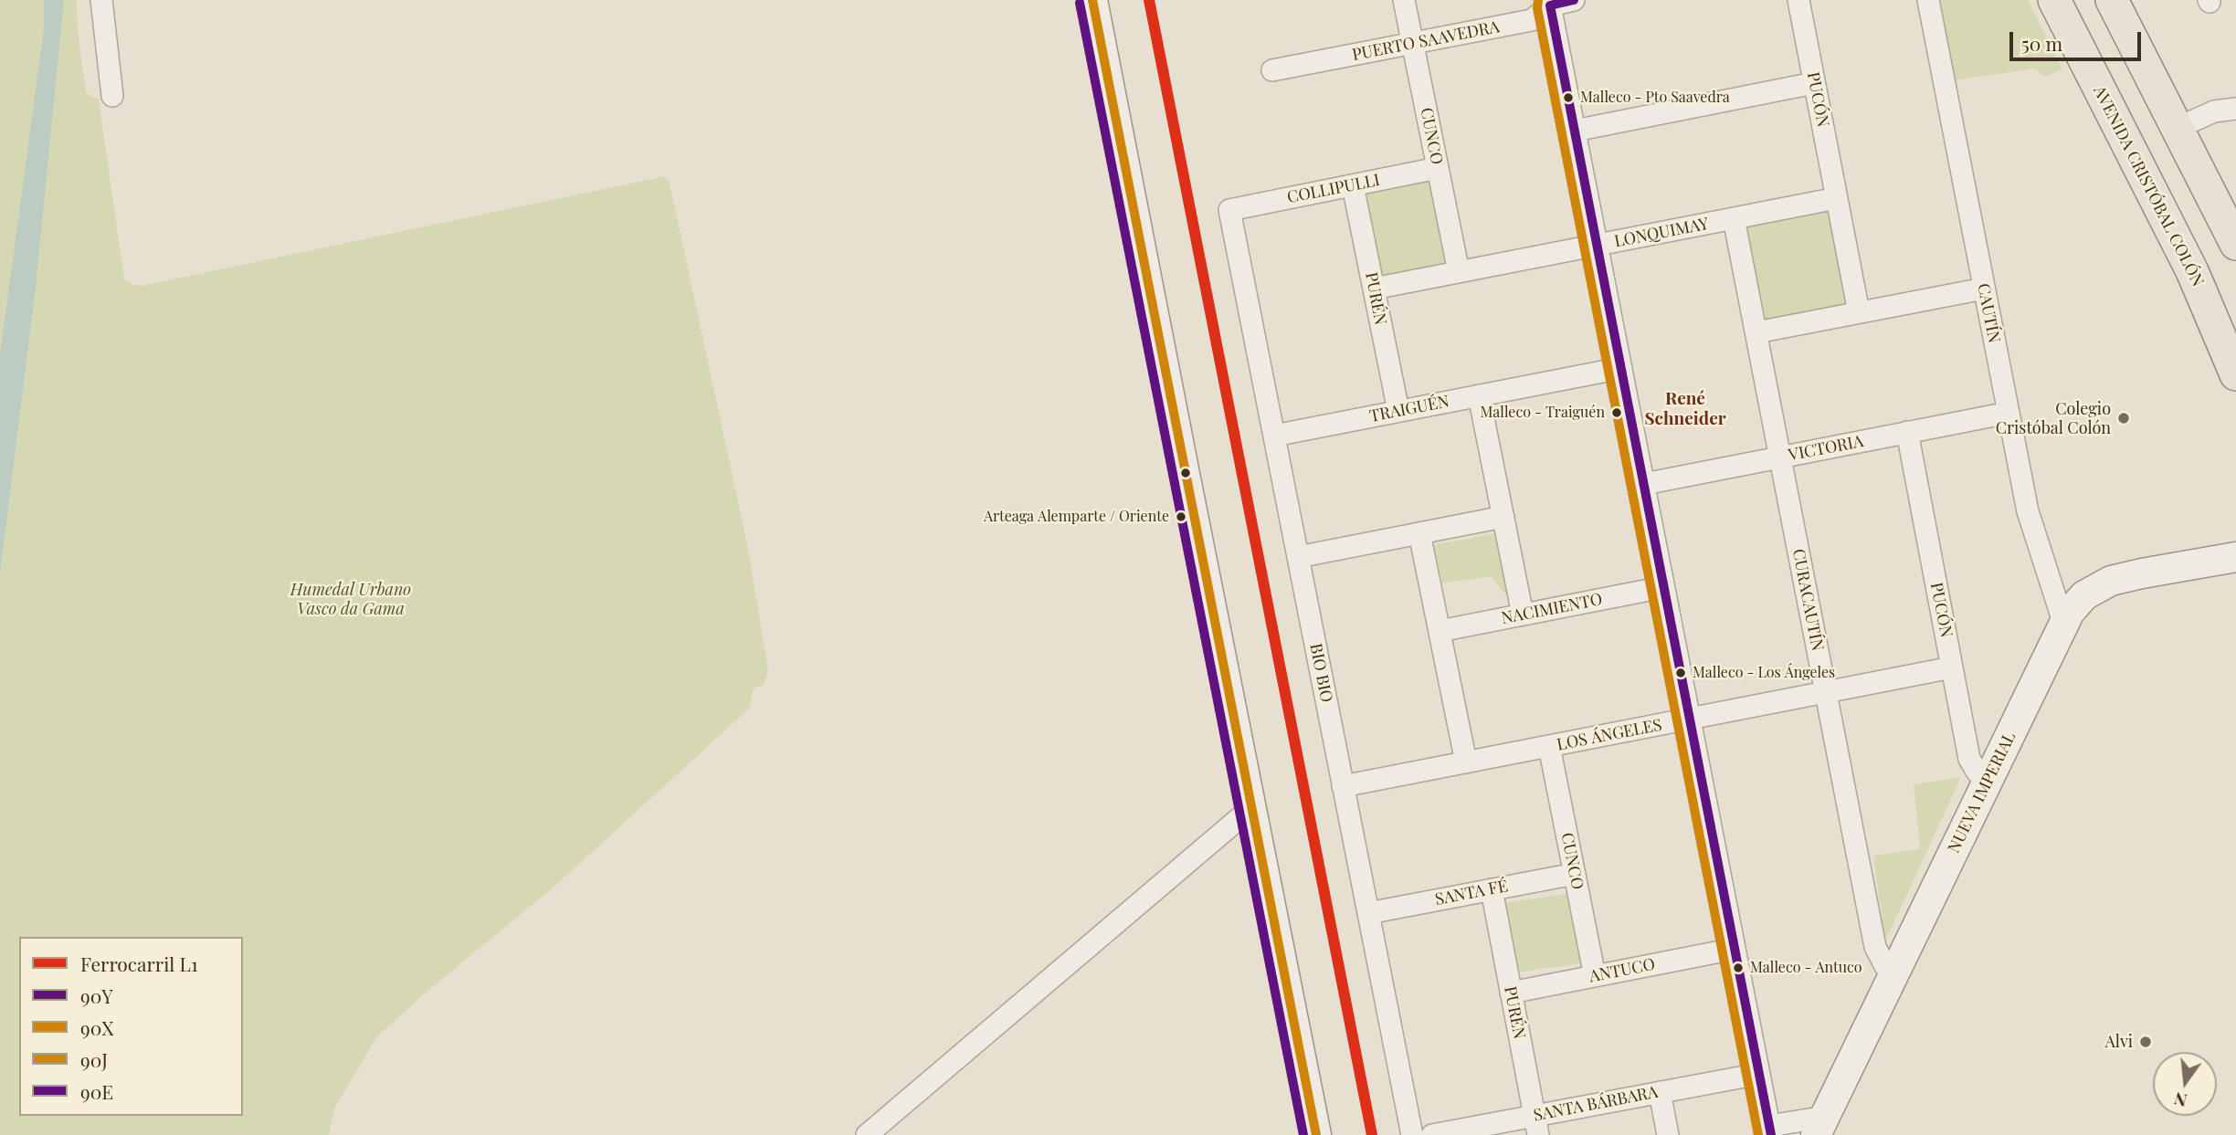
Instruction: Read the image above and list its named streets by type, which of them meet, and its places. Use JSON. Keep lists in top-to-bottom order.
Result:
{
  "streets": {
    "main road": ["AVENIDA CRISTÓBAL COLÓN", "NUEVA IMPERIAL"],
    "street": [
      "PUERTO SAAVEDRA",
      "PUCÓN",
      "CUNCO",
      "COLLIPULLI",
      "LONQUIMAY",
      "PURÉN",
      "CAUTÍN",
      "TRAIGUÉN",
      "VICTORIA",
      "CURACAUTÍN",
      "NACIMIENTO",
      "BIO BIO",
      "LOS ÁNGELES",
      "SANTA FÉ",
      "ANTUCO",
      "SANTA BÁRBARA"
    ]
  },
  "crossings": [
    ["PUERTO SAAVEDRA", "CUNCO"],
    ["PUCÓN", "LONQUIMAY"],
    ["PUCÓN", "VICTORIA"],
    ["PUCÓN", "LOS ÁNGELES"],
    ["PUCÓN", "NUEVA IMPERIAL"],
    ["CUNCO", "COLLIPULLI"],
    ["CUNCO", "LONQUIMAY"],
    ["CUNCO", "LOS ÁNGELES"],
    ["CUNCO", "SANTA FÉ"],
    ["CUNCO", "ANTUCO"],
    ["COLLIPULLI", "PURÉN"],
    ["COLLIPULLI", "BIO BIO"],
    ["LONQUIMAY", "PURÉN"],
    ["LONQUIMAY", "CURACAUTÍN"],
    ["PURÉN", "TRAIGUÉN"],
    ["PURÉN", "SANTA FÉ"],
    ["PURÉN", "ANTUCO"],
    ["PURÉN", "SANTA BÁRBARA"],
    ["CAUTÍN", "VICTORIA"],
    ["CAUTÍN", "NUEVA IMPERIAL"],
    ["TRAIGUÉN", "BIO BIO"],
    ["VICTORIA", "CURACAUTÍN"],
    ["CURACAUTÍN", "LOS ÁNGELES"],
    ["CURACAUTÍN", "NUEVA IMPERIAL"],
    ["BIO BIO", "LOS ÁNGELES"],
    ["BIO BIO", "SANTA FÉ"]
  ],
  "districts": ["René Schneider"],
  "parks": ["Humedal Urbano Vasco da Gama"],
  "places": [
    "Malleco - Pto Saavedra",
    "Malleco - Traiguén",
    "Colegio Cristóbal Colón",
    "Arteaga Alemparte / Oriente",
    "Malleco - Los Ángeles",
    "Malleco - Antuco",
    "Alvi"
  ],
  "lines": [
    "rail line L1",
    "transit line 90Y",
    "transit line 90X",
    "transit line 90J",
    "transit line 90E"
  ],
  "legend": [
    "Ferrocarril L1",
    "90Y",
    "90X",
    "90J",
    "90E"
  ],
  "scale_bar": "50 m",
  "north": "bottom"
}
